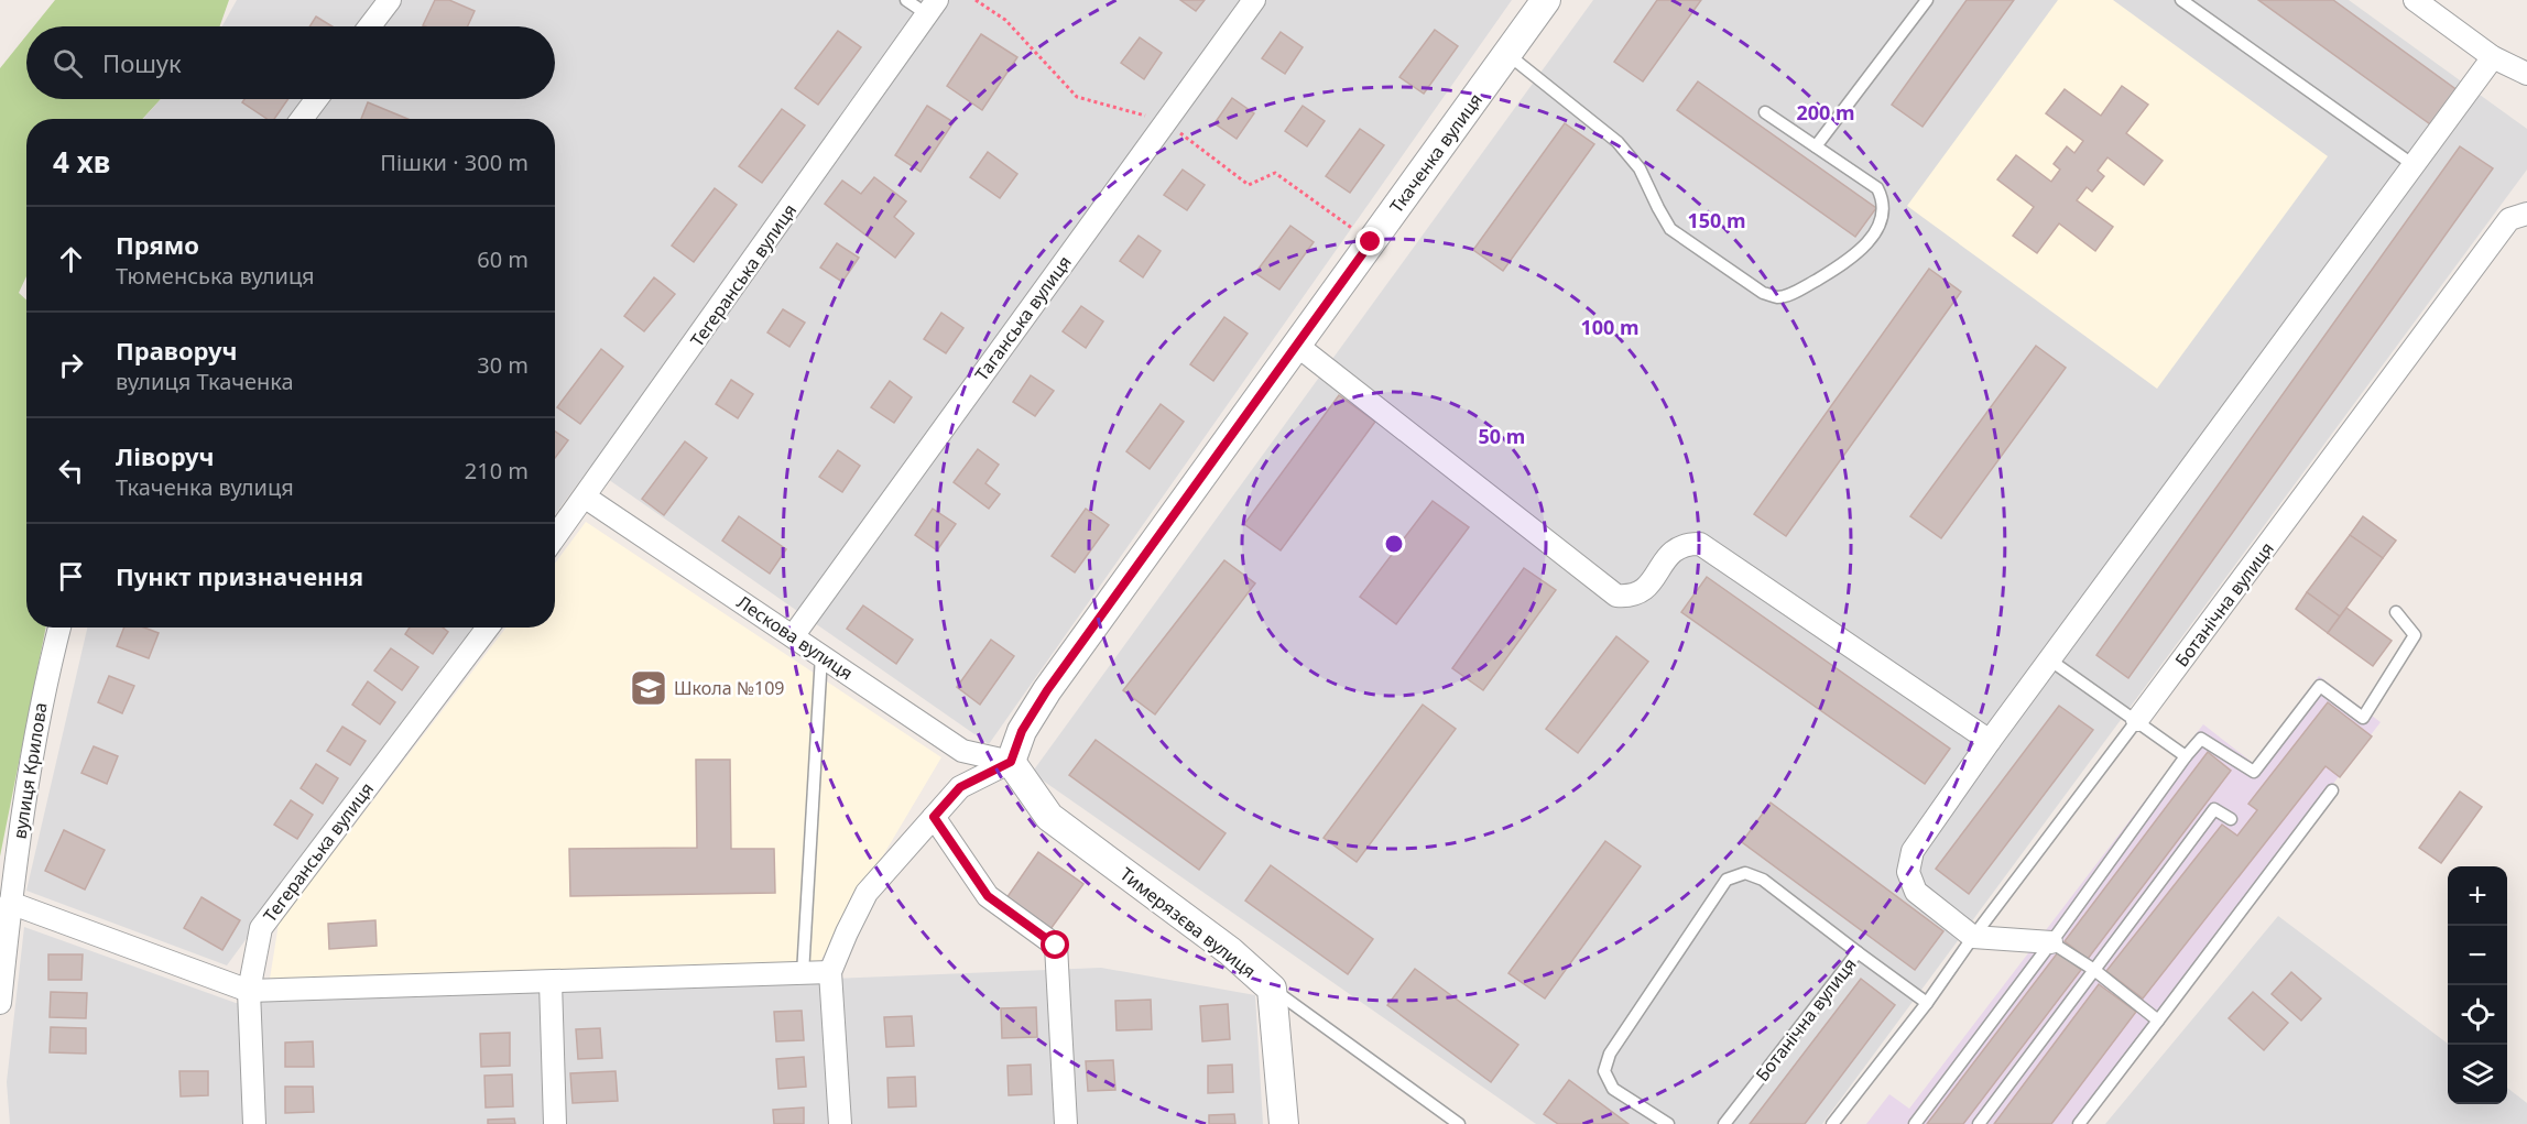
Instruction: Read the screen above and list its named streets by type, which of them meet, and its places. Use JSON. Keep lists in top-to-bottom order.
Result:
{
  "streets": {
    "street": [
      "Ткаченка вулиця",
      "Тегеранська вулиця",
      "Таганська вулиця",
      "Ботанічна вулиця",
      "Лескова вулиця",
      "вулиця Крилова",
      "Тимерязєва вулиця"
    ]
  },
  "crossings": [
    ["Ткаченка вулиця", "Лескова вулиця"],
    ["Ткаченка вулиця", "Тимерязєва вулиця"],
    ["Тегеранська вулиця", "Лескова вулиця"],
    ["Таганська вулиця", "Лескова вулиця"],
    ["Лескова вулиця", "Тимерязєва вулиця"]
  ],
  "places": {
    "school or university": ["Школа №109"]
  },
  "page": {
    "search": "Пошук",
    "heading": ["4 хв", "Пішки · 300 m"],
    "list": [
      ["Прямо", "Тюменська вулиця", "60 m"],
      ["Праворуч", "вулиця Ткаченка", "30 m"],
      ["Ліворуч", "Ткаченка вулиця", "210 m"],
      "Пункт призначення"
    ],
    "map_buttons": ["+", "−"]
  },
  "rings": [
    "200 m",
    "150 m",
    "100 m",
    "50 m"
  ]
}
